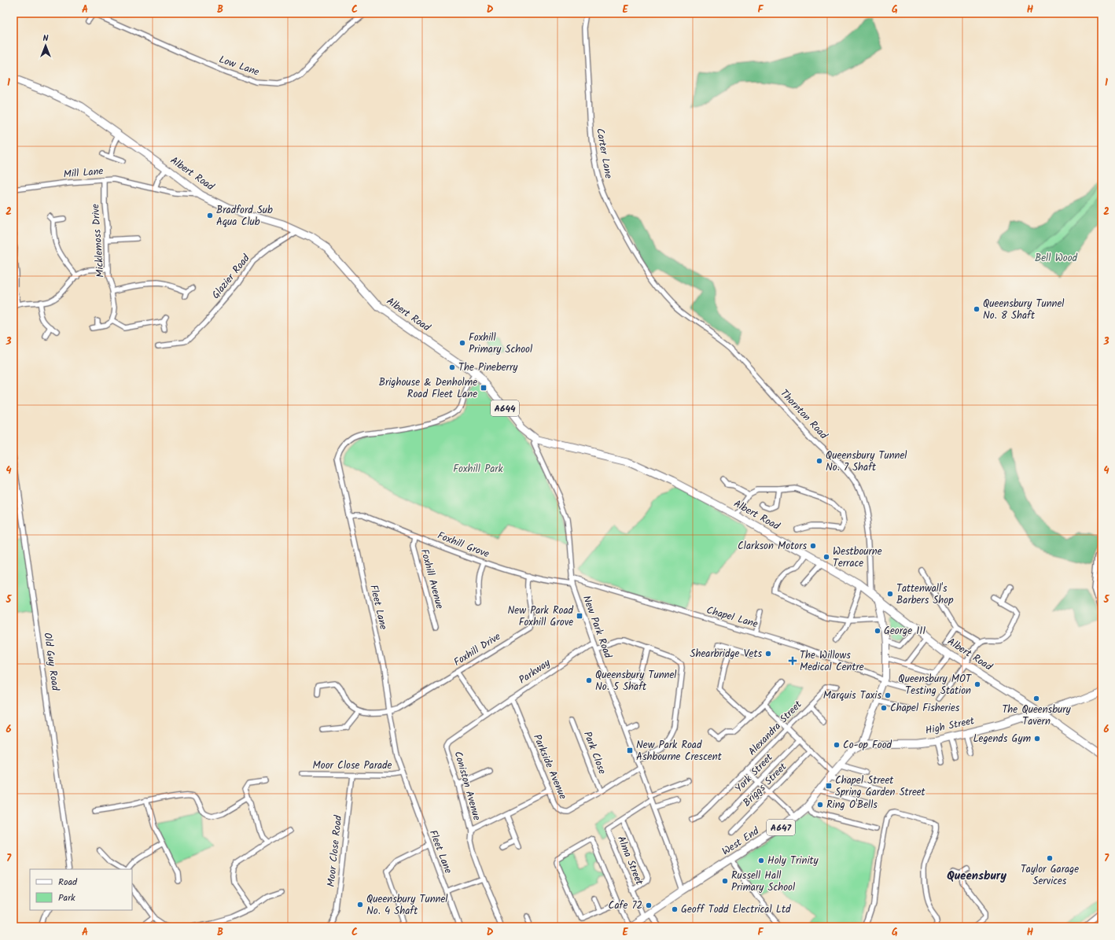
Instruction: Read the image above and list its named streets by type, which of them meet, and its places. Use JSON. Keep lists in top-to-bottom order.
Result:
{
  "streets": {
    "main road": [
      "Albert Road",
      "A644",
      "High Street",
      "A647",
      "West End"
    ],
    "street": [
      "Low Lane",
      "Carter Lane",
      "Mill Lane",
      "Micklemoss Drive",
      "Glazier Road",
      "Thornton Road",
      "Foxhill Grove",
      "Foxhill Avenue",
      "Fleet Lane",
      "Chapel Lane",
      "New Park Road",
      "Foxhill Drive",
      "Old Guy Road",
      "Parkway",
      "Alexandra Street",
      "Park Close",
      "Moor Close Parade",
      "Parkside Avenue",
      "York Street",
      "Briggs Street",
      "Coniston Avenue",
      "Moor Close Road",
      "Alma Street"
    ]
  },
  "crossings": [
    ["Carter Lane", "Thornton Road"],
    ["Mill Lane", "Albert Road"],
    ["Mill Lane", "Micklemoss Drive"],
    ["Albert Road", "Glazier Road"],
    ["Albert Road", "A644"],
    ["Albert Road", "Thornton Road"],
    ["Albert Road", "Fleet Lane"],
    ["Albert Road", "New Park Road"],
    ["Albert Road", "High Street"],
    ["A644", "Fleet Lane"],
    ["A644", "New Park Road"],
    ["A644", "High Street"],
    ["Foxhill Grove", "Foxhill Avenue"],
    ["Foxhill Grove", "Fleet Lane"],
    ["Foxhill Grove", "New Park Road"],
    ["Foxhill Grove", "Foxhill Drive"],
    ["Fleet Lane", "Foxhill Drive"],
    ["Fleet Lane", "Moor Close Parade"],
    ["Chapel Lane", "New Park Road"],
    ["New Park Road", "Parkway"],
    ["New Park Road", "Parkside Avenue"],
    ["New Park Road", "West End"],
    ["Parkway", "Parkside Avenue"],
    ["Parkway", "Coniston Avenue"],
    ["High Street", "West End"],
    ["Park Close", "Parkside Avenue"],
    ["Moor Close Parade", "Moor Close Road"],
    ["West End", "Alma Street"]
  ],
  "districts": ["Queensbury"],
  "parks": ["Bell Wood", "Foxhill Park"],
  "places": {
    "other": [
      "Bradford Sub Aqua Club",
      "Queensbury Tunnel No. 8 Shaft",
      "Foxhill Primary School",
      "The Pineberry",
      "Queensbury Tunnel No. 7 Shaft",
      "Clarkson Motors",
      "Westbourne Terrace",
      "Tattenwall's Barbers Shop",
      "George III",
      "Shearbridge Vets",
      "Queensbury Tunnel No. 5 Shaft",
      "Queensbury MOT Testing Station",
      "Marquis Taxis",
      "The Queensbury Tavern",
      "Chapel Fisheries",
      "Legends Gym",
      "Co-op Food",
      "Ring O'Bells",
      "Taylor Garage Services",
      "Holy Trinity",
      "Russell Hall Primary School",
      "Queensbury Tunnel No. 4 Shaft",
      "Cafe 72",
      "Geoff Todd Electrical Ltd"
    ],
    "transit": [
      "Brighouse & Denholme Road Fleet Lane",
      "New Park Road Foxhill Grove",
      "New Park Road Ashbourne Crescent",
      "Chapel Street Spring Garden Street"
    ],
    "health": ["The Willows Medical Centre"]
  },
  "legend": ["Road", "Park"],
  "north": "top",
  "grid": {
    "columns": [
      "A",
      "B",
      "C",
      "D",
      "E",
      "F",
      "G",
      "H"
    ],
    "rows": [
      "1",
      "2",
      "3",
      "4",
      "5",
      "6",
      "7"
    ]
  }
}
